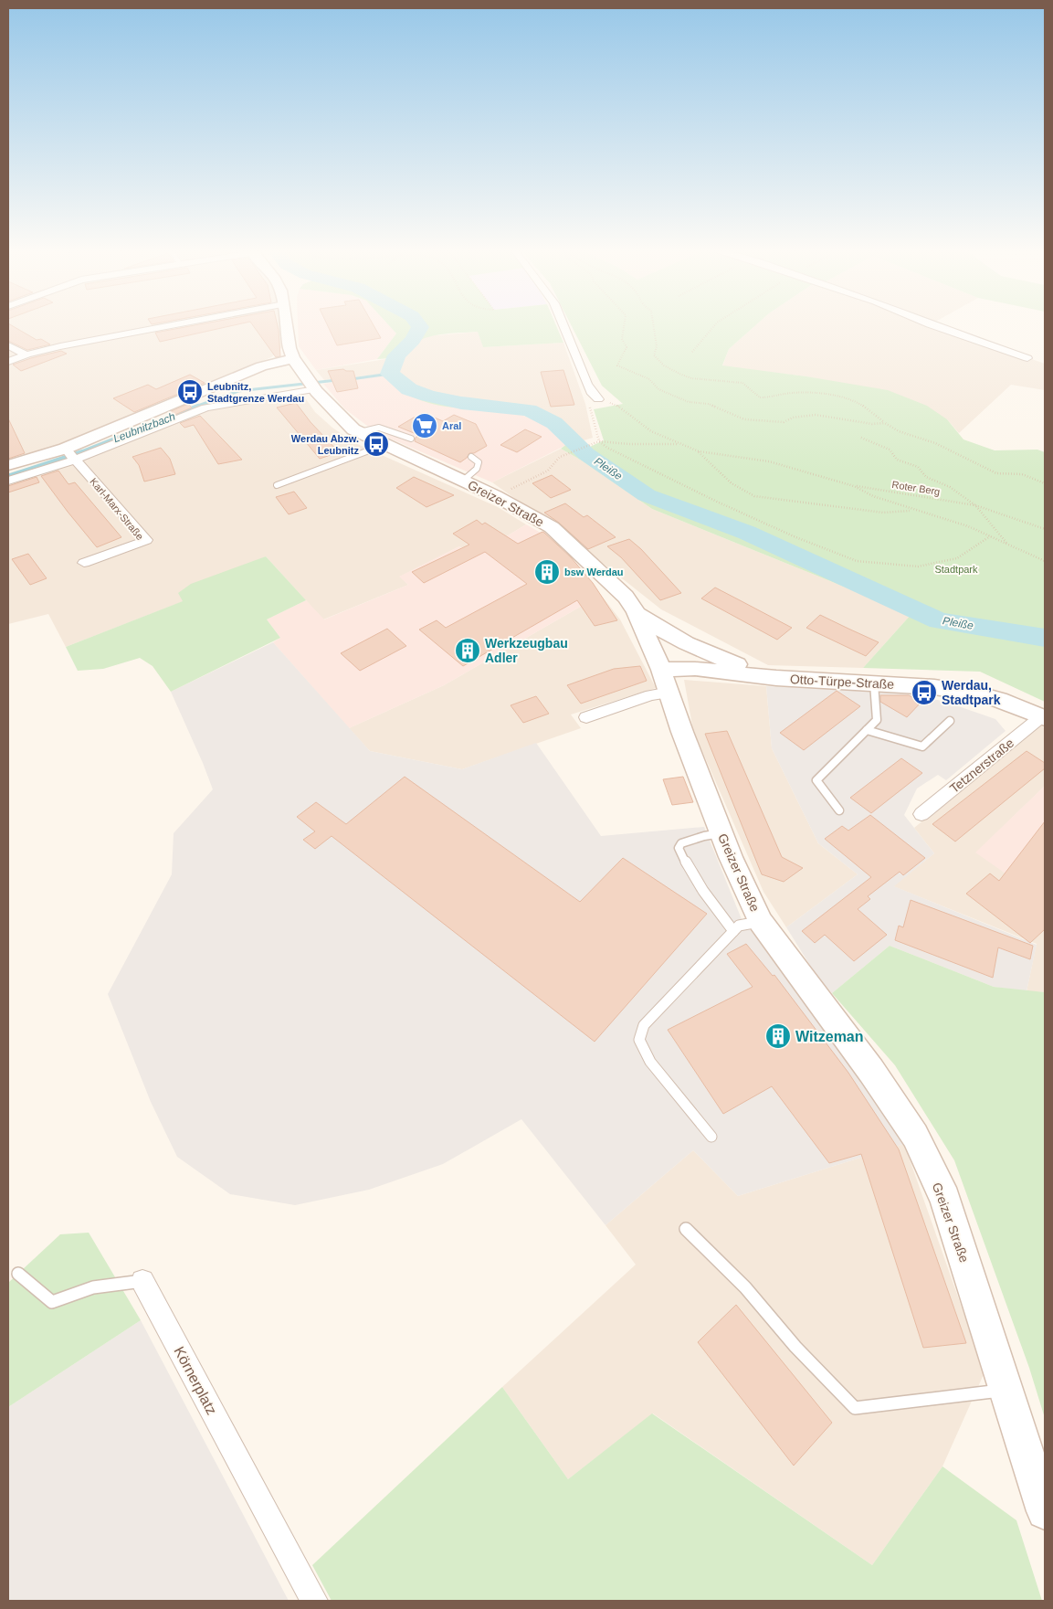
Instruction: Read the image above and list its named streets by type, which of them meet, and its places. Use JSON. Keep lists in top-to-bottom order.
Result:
{
  "streets": {
    "street": [
      "Greizer Straße",
      "Karl-Marx-Straße",
      "Otto-Türpe-Straße",
      "Tetznerstraße",
      "Körnerplatz"
    ],
    "path": ["Roter Berg"]
  },
  "crossings": [
    ["Greizer Straße", "Otto-Türpe-Straße"],
    ["Otto-Türpe-Straße", "Tetznerstraße"]
  ],
  "water": ["Leubnitzbach", "Pleiße"],
  "parks": ["Stadtpark"],
  "places": {
    "bus stop": ["Leubnitz, Stadtgrenze Werdau", "Werdau Abzw. Leubnitz", "Werdau, Stadtpark"],
    "supermarket": ["Aral"],
    "building": ["bsw Werdau", "Werkzeugbau Adler", "Witzeman"]
  }
}
